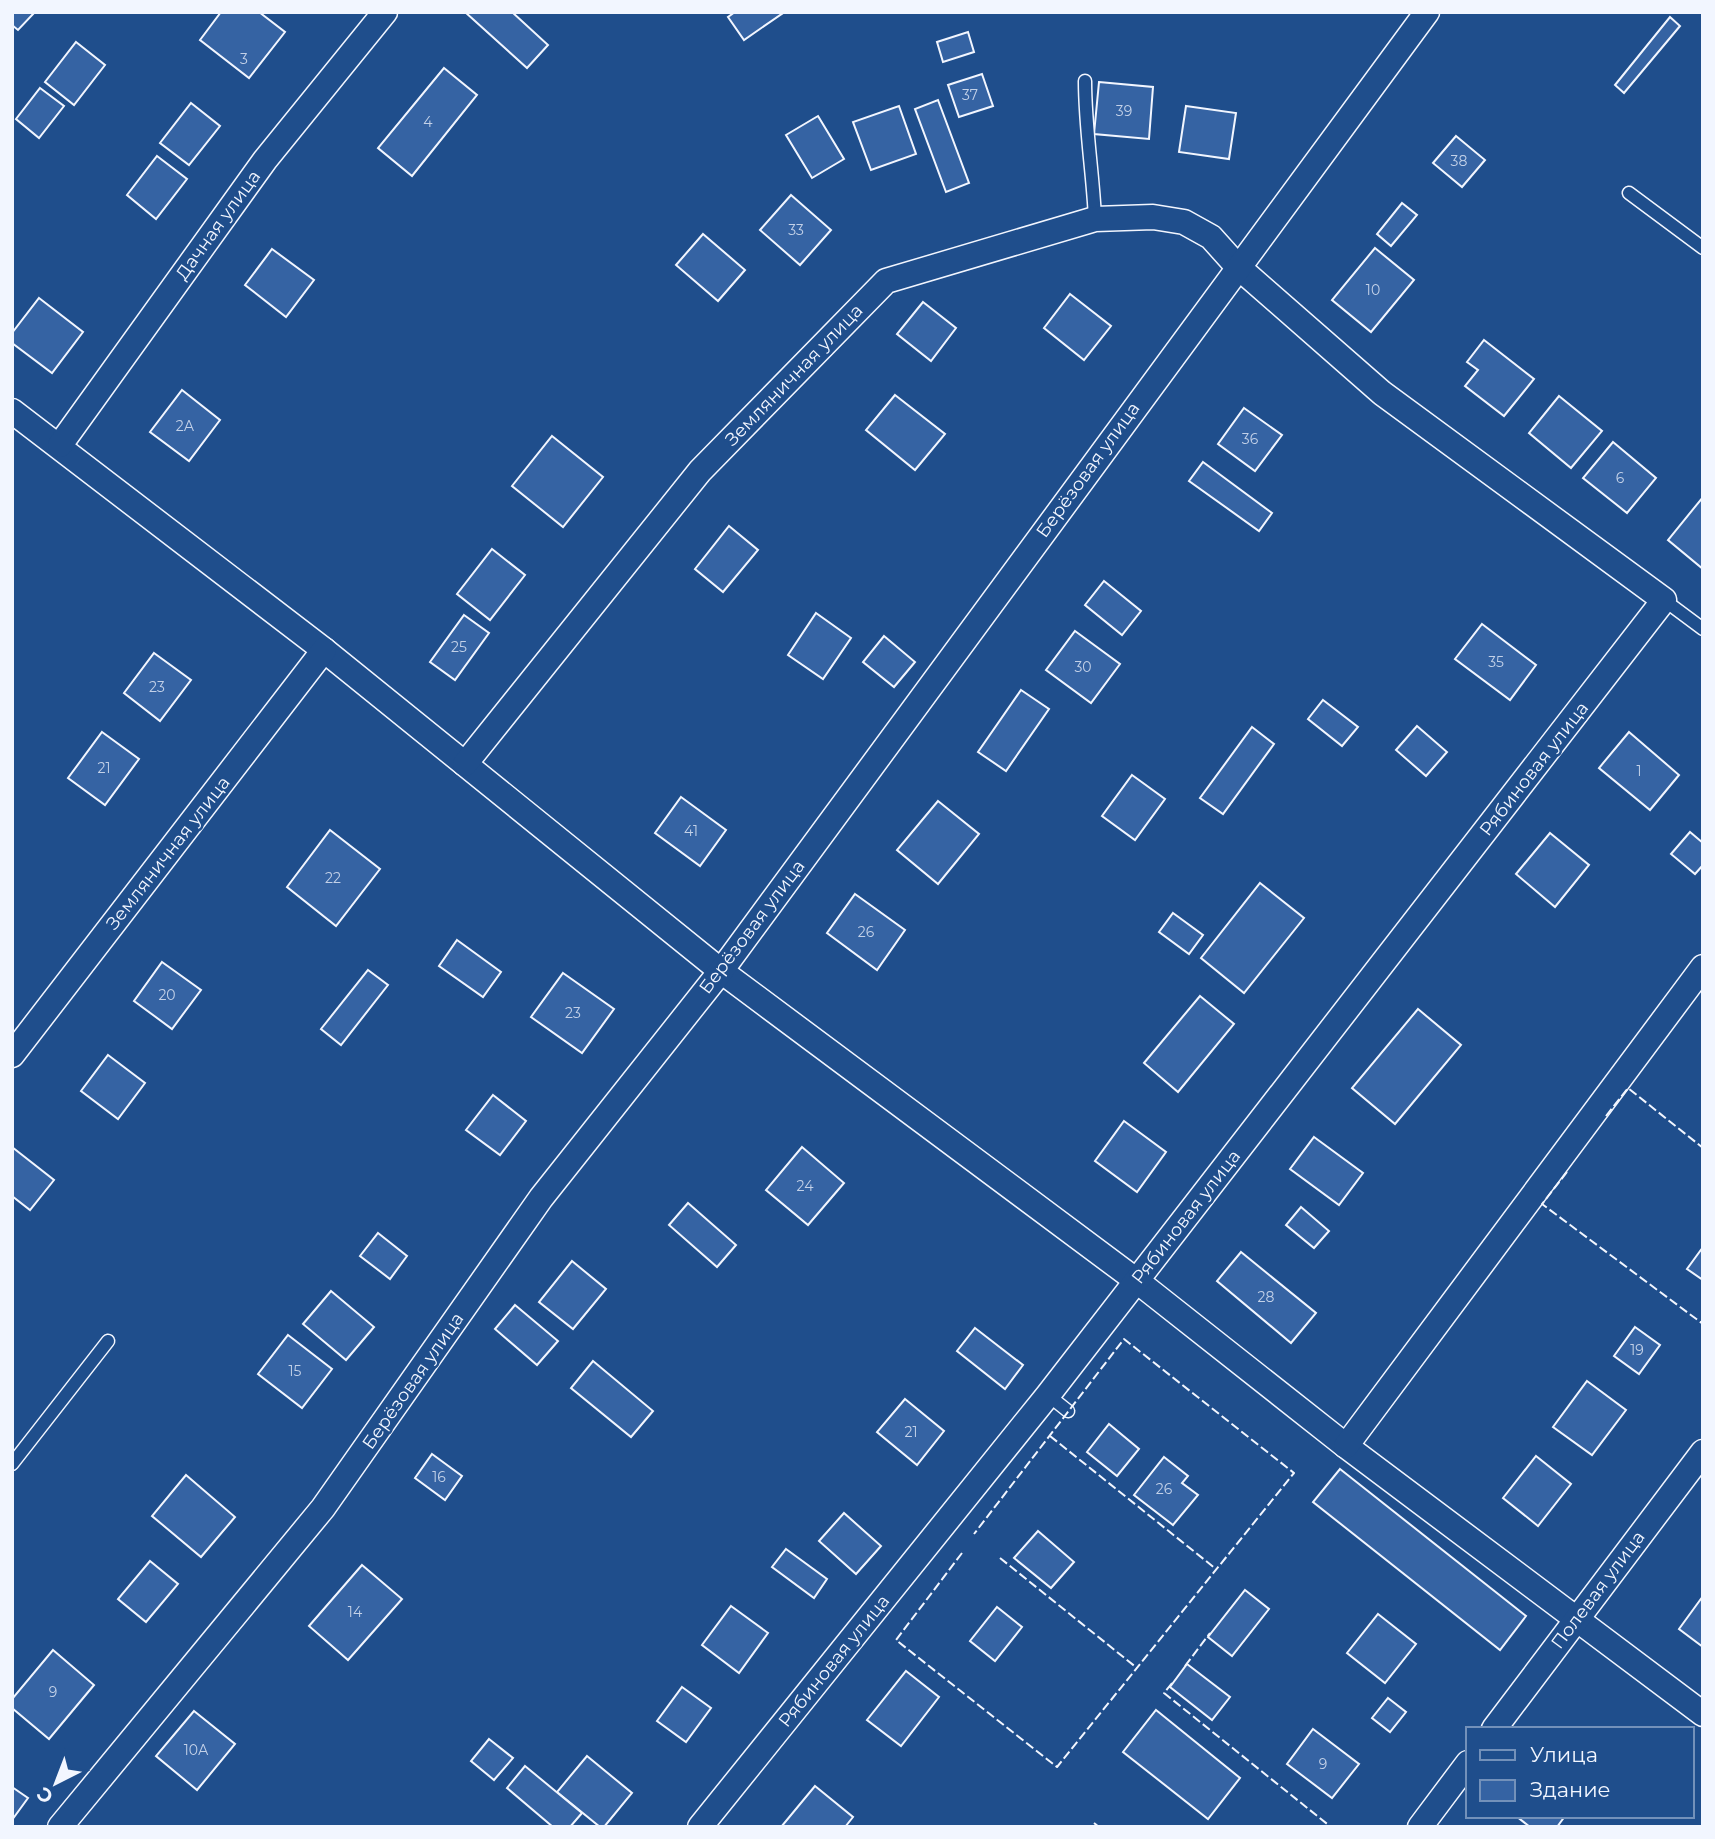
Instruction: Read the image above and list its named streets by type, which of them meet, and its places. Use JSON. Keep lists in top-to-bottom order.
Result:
{
  "streets": {
    "street": [
      "Дачная улица",
      "Земляничная улица",
      "Берёзовая улица",
      "Рябиновая улица",
      "Полевая улица"
    ]
  },
  "crossings": [
    ["Земляничная улица", "Берёзовая улица"],
    ["Земляничная улица", "Рябиновая улица"]
  ],
  "house_numbers": [
    "3",
    "37",
    "39",
    "4",
    "38",
    "33",
    "10",
    "2А",
    "36",
    "6",
    "25",
    "35",
    "30",
    "23",
    "21",
    "1",
    "41",
    "22",
    "26",
    "20",
    "23",
    "24",
    "28",
    "19",
    "15",
    "21",
    "16",
    "26",
    "14",
    "9",
    "10А",
    "9"
  ],
  "legend": ["Улица", "Здание"],
  "north": "bottom left"
}
